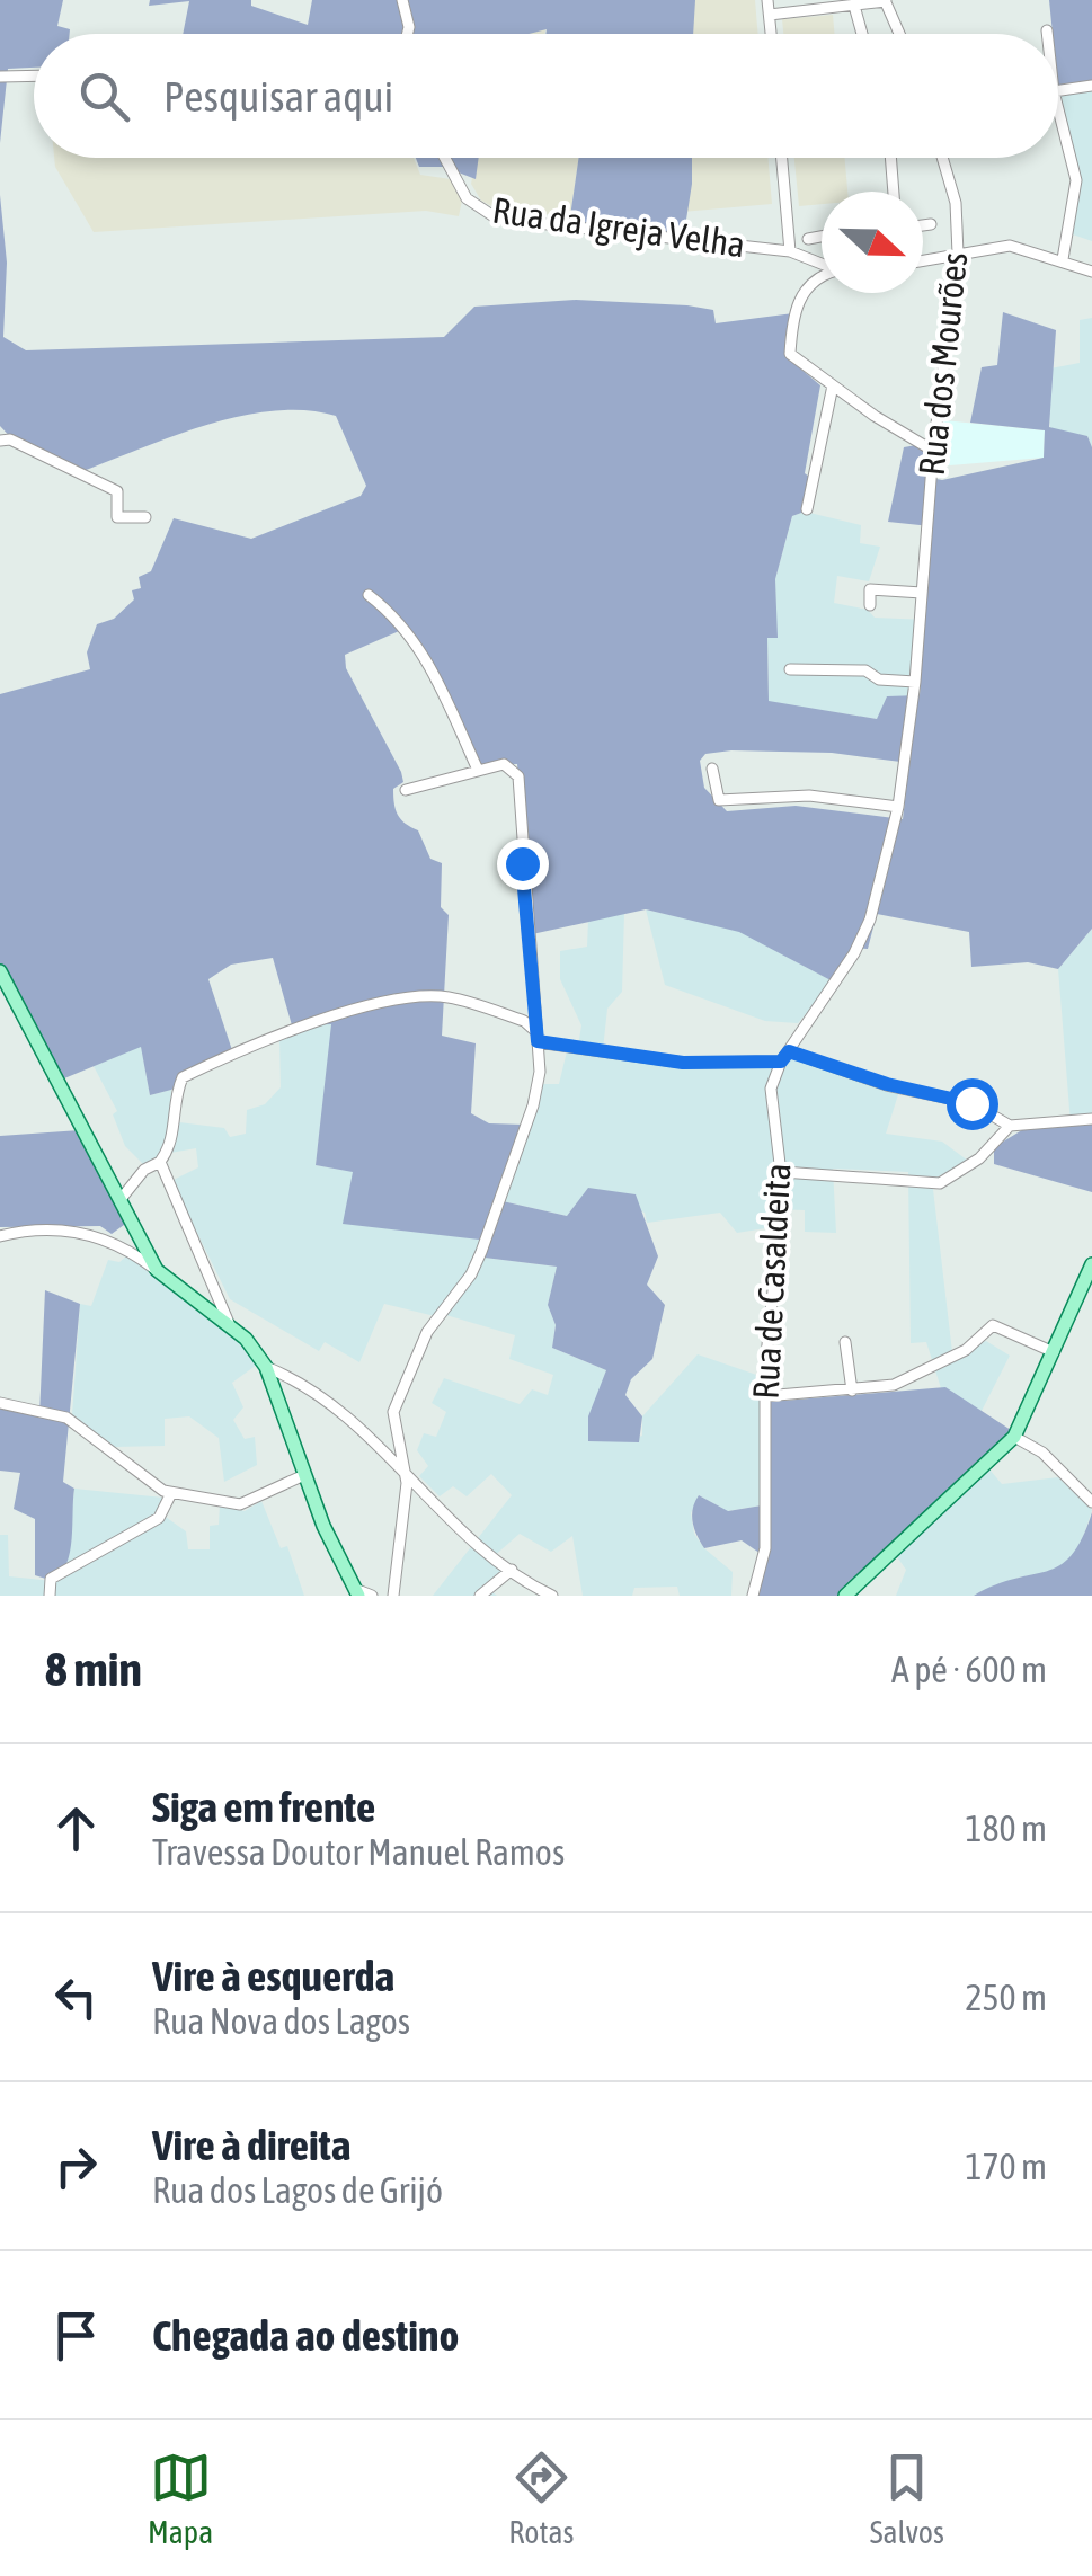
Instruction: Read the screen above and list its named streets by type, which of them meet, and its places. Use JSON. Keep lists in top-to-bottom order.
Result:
{
  "streets": {
    "street": ["Rua da Igreja Velha", "Rua dos Mourões", "Rua de Casaldeita"]
  },
  "crossings": [
    ["Rua dos Mourões", "Rua de Casaldeita"]
  ],
  "north": "right",
  "page": {
    "search": "Pesquisar aqui",
    "heading": ["8 min", "A pé · 600 m"],
    "list": [
      ["Siga em frente", "Travessa Doutor Manuel Ramos", "180 m"],
      ["Vire à esquerda", "Rua Nova dos Lagos", "250 m"],
      ["Vire à direita", "Rua dos Lagos de Grijó", "170 m"],
      "Chegada ao destino"
    ],
    "nav": ["Mapa", "Rotas", "Salvos"]
  }
}
